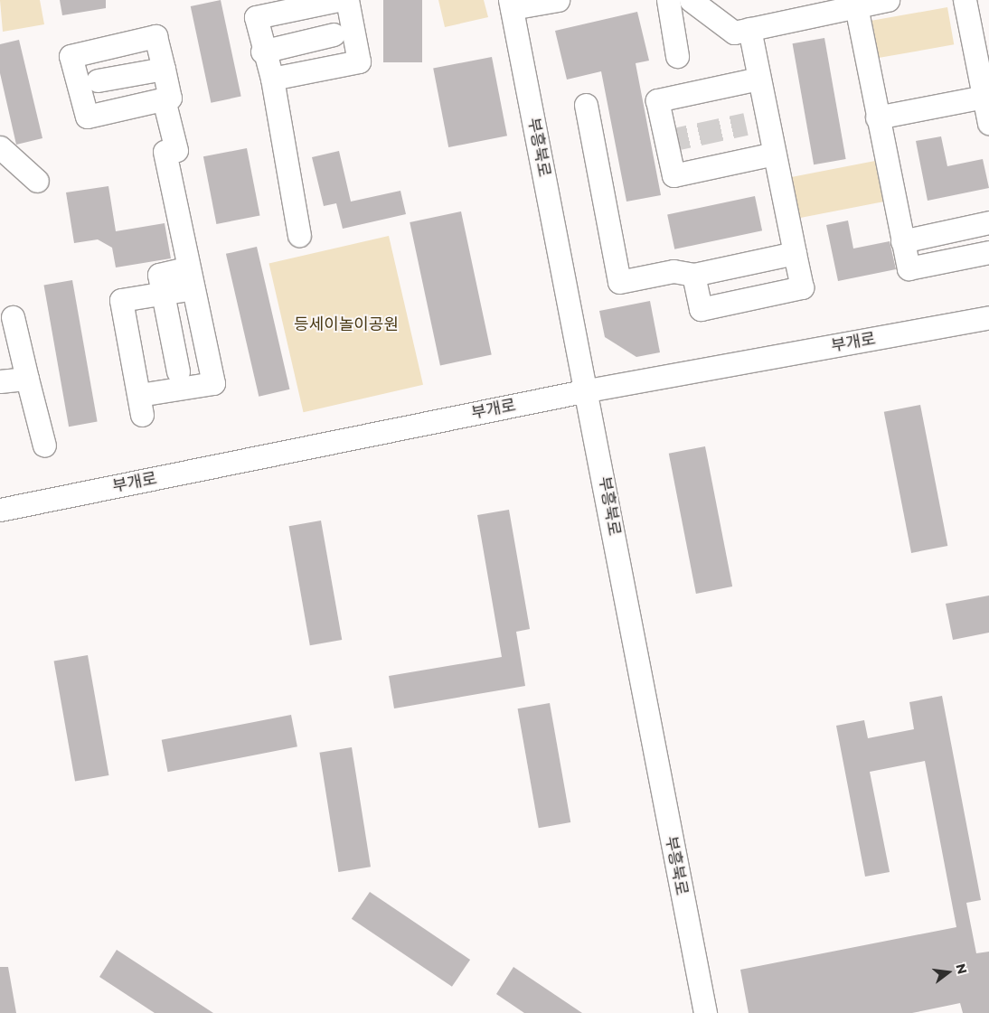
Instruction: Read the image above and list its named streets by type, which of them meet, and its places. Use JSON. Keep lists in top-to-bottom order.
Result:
{
  "streets": {
    "street": ["부흥북로", "부개로"]
  },
  "crossings": [
    ["부흥북로", "부개로"]
  ],
  "parks": ["등세이놀이공원"],
  "north": "right"
}
